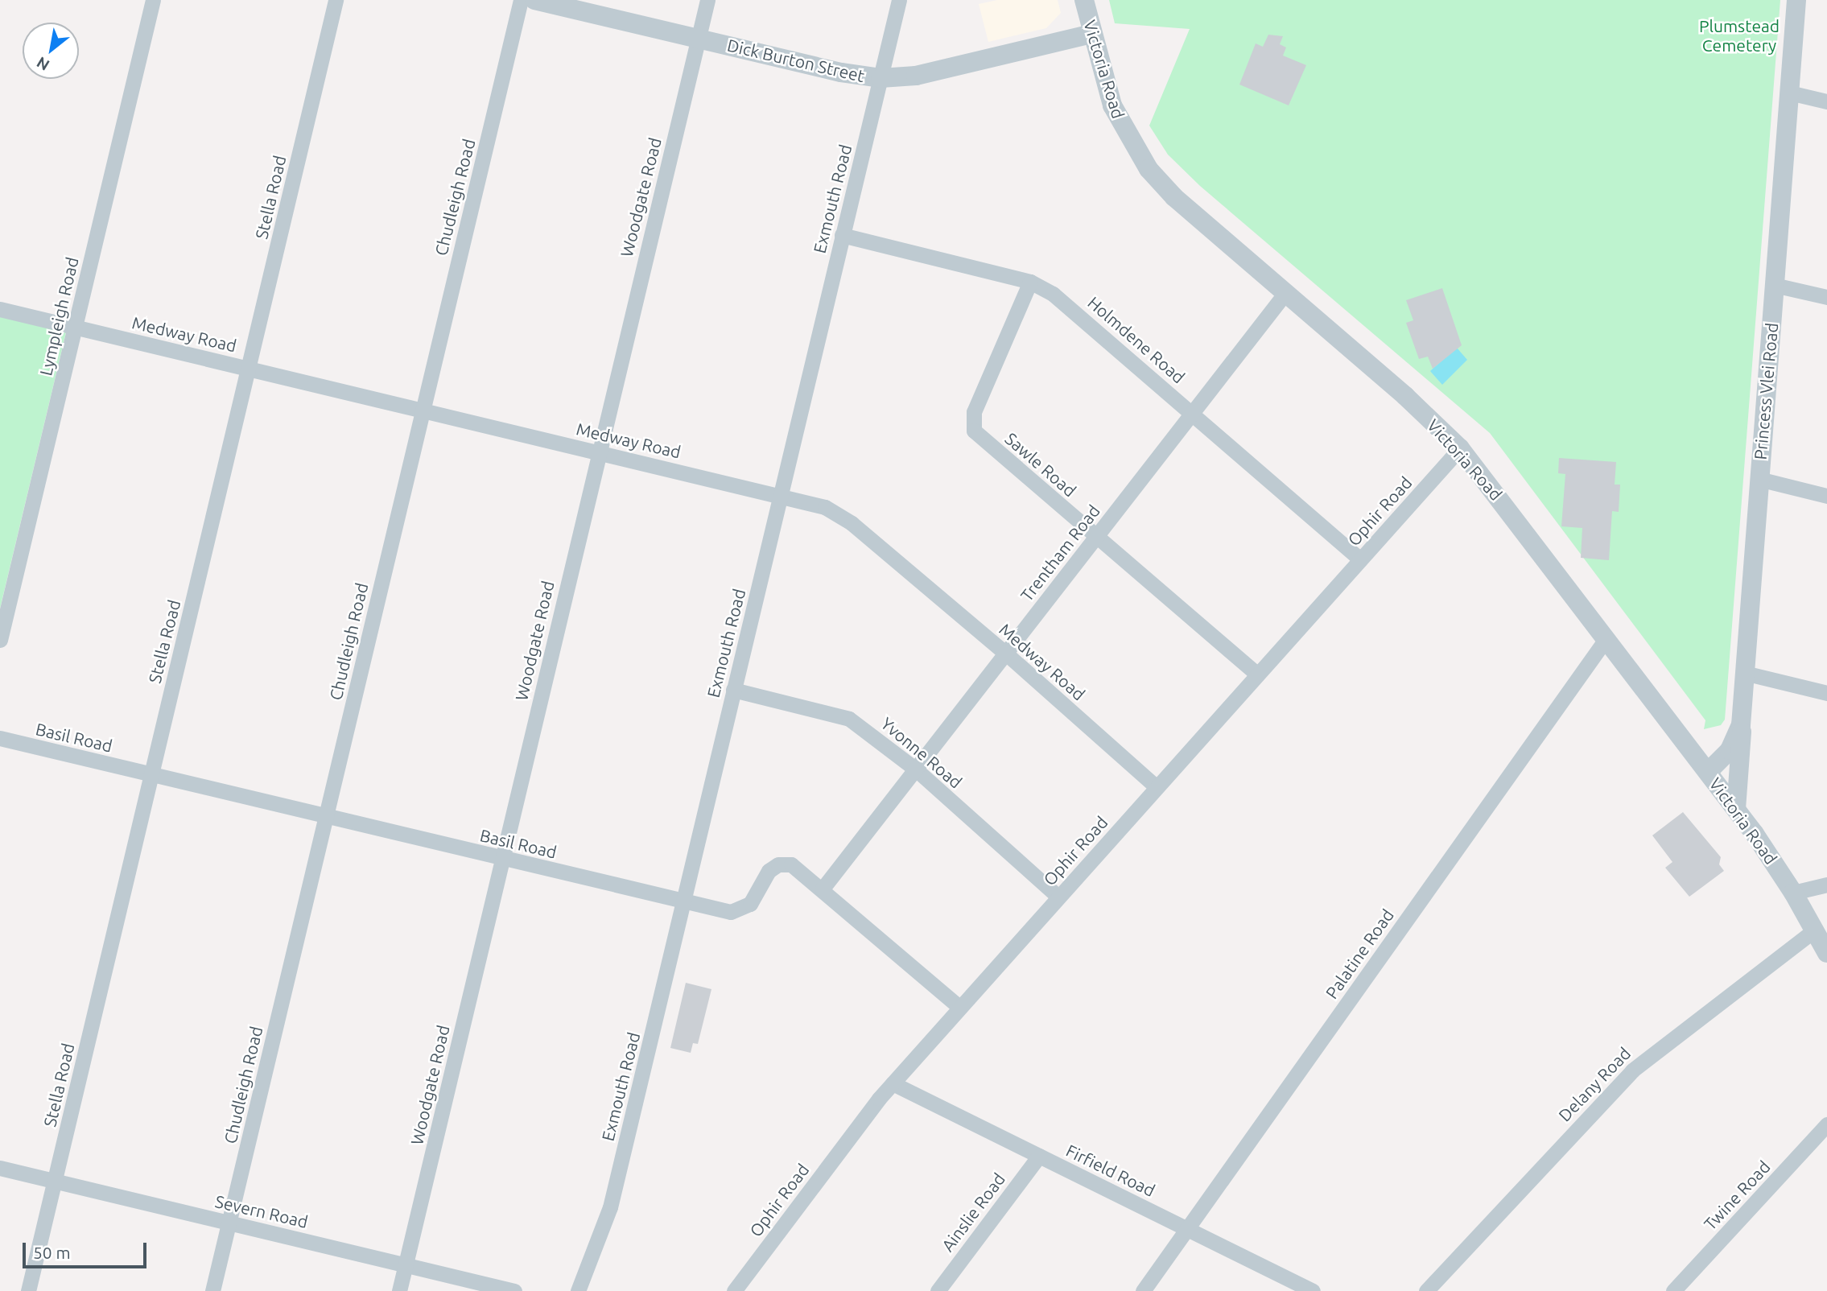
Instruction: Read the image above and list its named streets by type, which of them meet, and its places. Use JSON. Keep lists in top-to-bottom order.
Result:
{
  "streets": {
    "street": [
      "Dick Burton Street",
      "Victoria Road",
      "Stella Road",
      "Chudleigh Road",
      "Woodgate Road",
      "Exmouth Road",
      "Lympleigh Road",
      "Medway Road",
      "Holmdene Road",
      "Princess Vlei Road",
      "Sawle Road",
      "Ophir Road",
      "Trentham Road",
      "Basil Road",
      "Yvonne Road",
      "Palatine Road",
      "Delany Road",
      "Firfield Road",
      "Twine Road",
      "Severn Road",
      "Ainslie Road"
    ]
  },
  "crossings": [
    ["Dick Burton Street", "Victoria Road"],
    ["Dick Burton Street", "Woodgate Road"],
    ["Dick Burton Street", "Exmouth Road"],
    ["Victoria Road", "Princess Vlei Road"],
    ["Victoria Road", "Ophir Road"],
    ["Victoria Road", "Trentham Road"],
    ["Victoria Road", "Palatine Road"],
    ["Victoria Road", "Delany Road"],
    ["Stella Road", "Medway Road"],
    ["Stella Road", "Basil Road"],
    ["Stella Road", "Severn Road"],
    ["Chudleigh Road", "Medway Road"],
    ["Chudleigh Road", "Basil Road"],
    ["Chudleigh Road", "Severn Road"],
    ["Woodgate Road", "Medway Road"],
    ["Woodgate Road", "Basil Road"],
    ["Woodgate Road", "Severn Road"],
    ["Exmouth Road", "Medway Road"],
    ["Exmouth Road", "Holmdene Road"],
    ["Exmouth Road", "Basil Road"],
    ["Exmouth Road", "Yvonne Road"],
    ["Lympleigh Road", "Medway Road"],
    ["Medway Road", "Ophir Road"],
    ["Medway Road", "Trentham Road"],
    ["Holmdene Road", "Sawle Road"],
    ["Holmdene Road", "Ophir Road"],
    ["Holmdene Road", "Trentham Road"],
    ["Sawle Road", "Ophir Road"],
    ["Sawle Road", "Trentham Road"],
    ["Ophir Road", "Basil Road"],
    ["Ophir Road", "Yvonne Road"],
    ["Ophir Road", "Firfield Road"],
    ["Trentham Road", "Basil Road"],
    ["Trentham Road", "Yvonne Road"],
    ["Palatine Road", "Firfield Road"],
    ["Firfield Road", "Ainslie Road"]
  ],
  "parks": ["Plumstead Cemetery"],
  "scale_bar": "50 m",
  "north": "bottom left"
}
